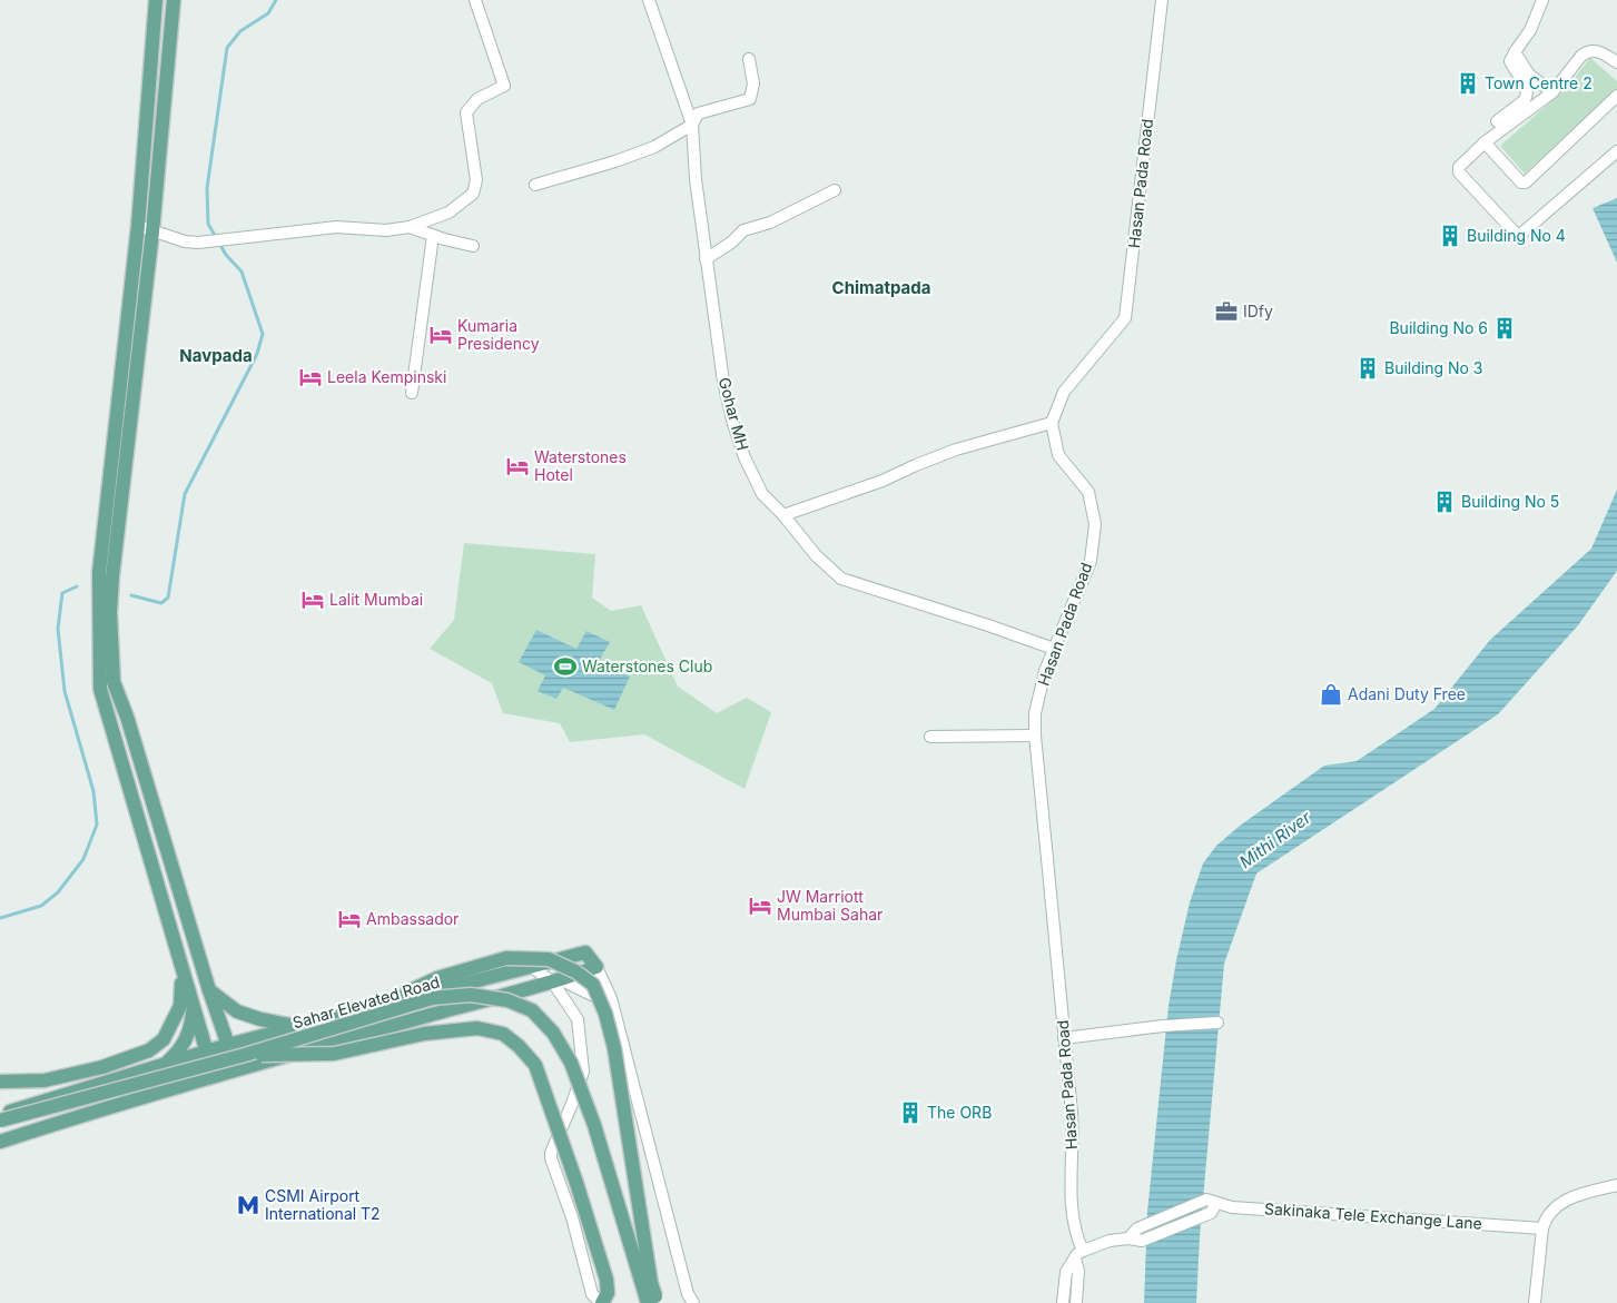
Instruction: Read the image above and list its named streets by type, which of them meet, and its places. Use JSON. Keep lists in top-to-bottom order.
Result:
{
  "streets": {
    "main road": ["Sahar Elevated Road"],
    "street": ["Hasan Pada Road", "Gohar MH", "Sakinaka Tele Exchange Lane"]
  },
  "crossings": [
    ["Hasan Pada Road", "Gohar MH"]
  ],
  "districts": ["Chimatpada", "Navpada"],
  "water": ["Mithi River"],
  "places": {
    "building": [
      "Town Centre 2",
      "Building No 4",
      "Building No 6",
      "Building No 3",
      "Building No 5",
      "The ORB"
    ],
    "office": ["IDfy"],
    "hotel": [
      "Kumaria Presidency",
      "Leela Kempinski",
      "Waterstones Hotel",
      "Lalit Mumbai",
      "JW Marriott Mumbai Sahar",
      "Ambassador"
    ],
    "sports": ["Waterstones Club"],
    "shop": ["Adani Duty Free"],
    "metro station": ["CSMI Airport International T2"]
  }
}
